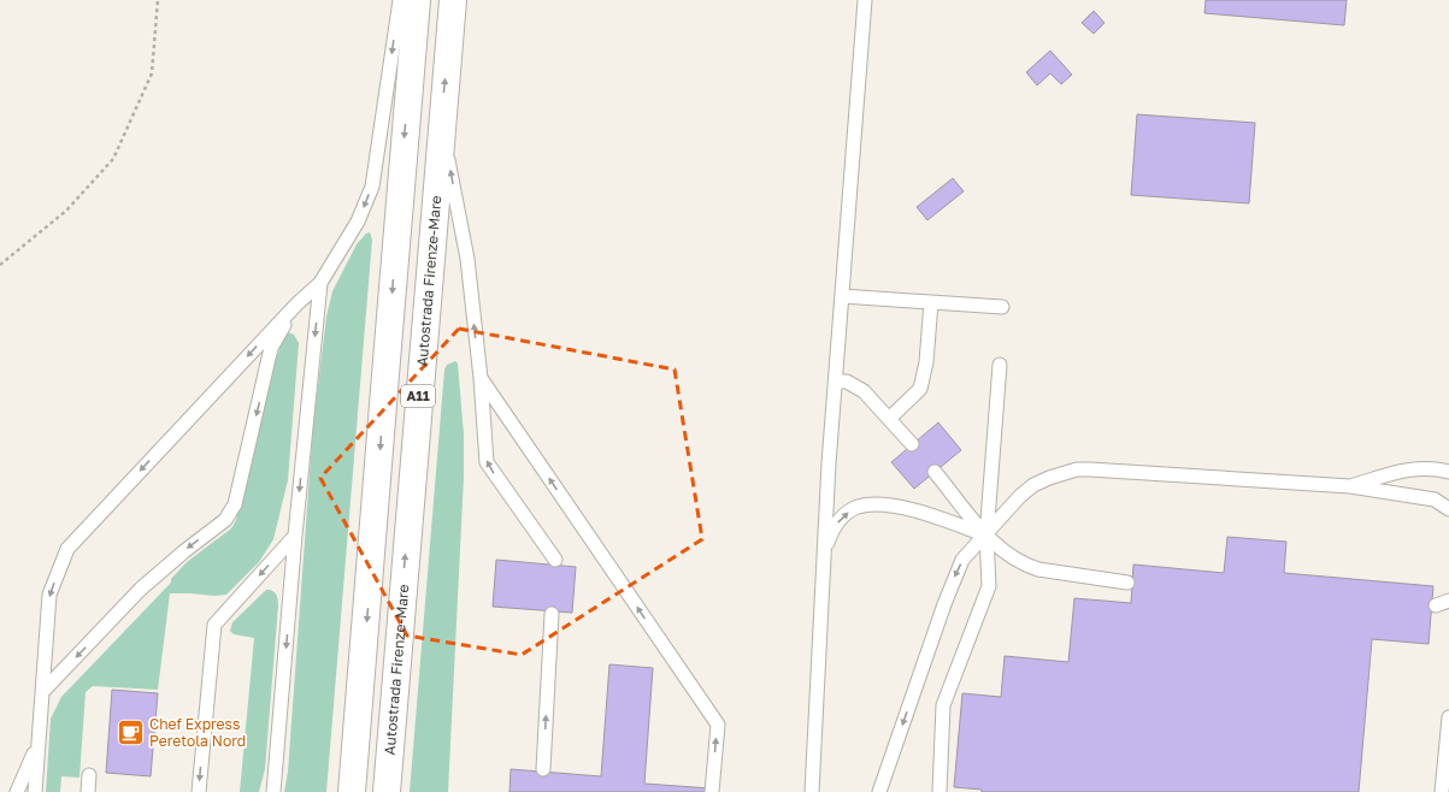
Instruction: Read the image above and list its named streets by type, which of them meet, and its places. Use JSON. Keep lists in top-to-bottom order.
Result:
{
  "streets": {
    "highway": ["Autostrada Firenze-Mare", "A11"]
  },
  "places": {
    "cafe": ["Chef Express Peretola Nord"]
  }
}
